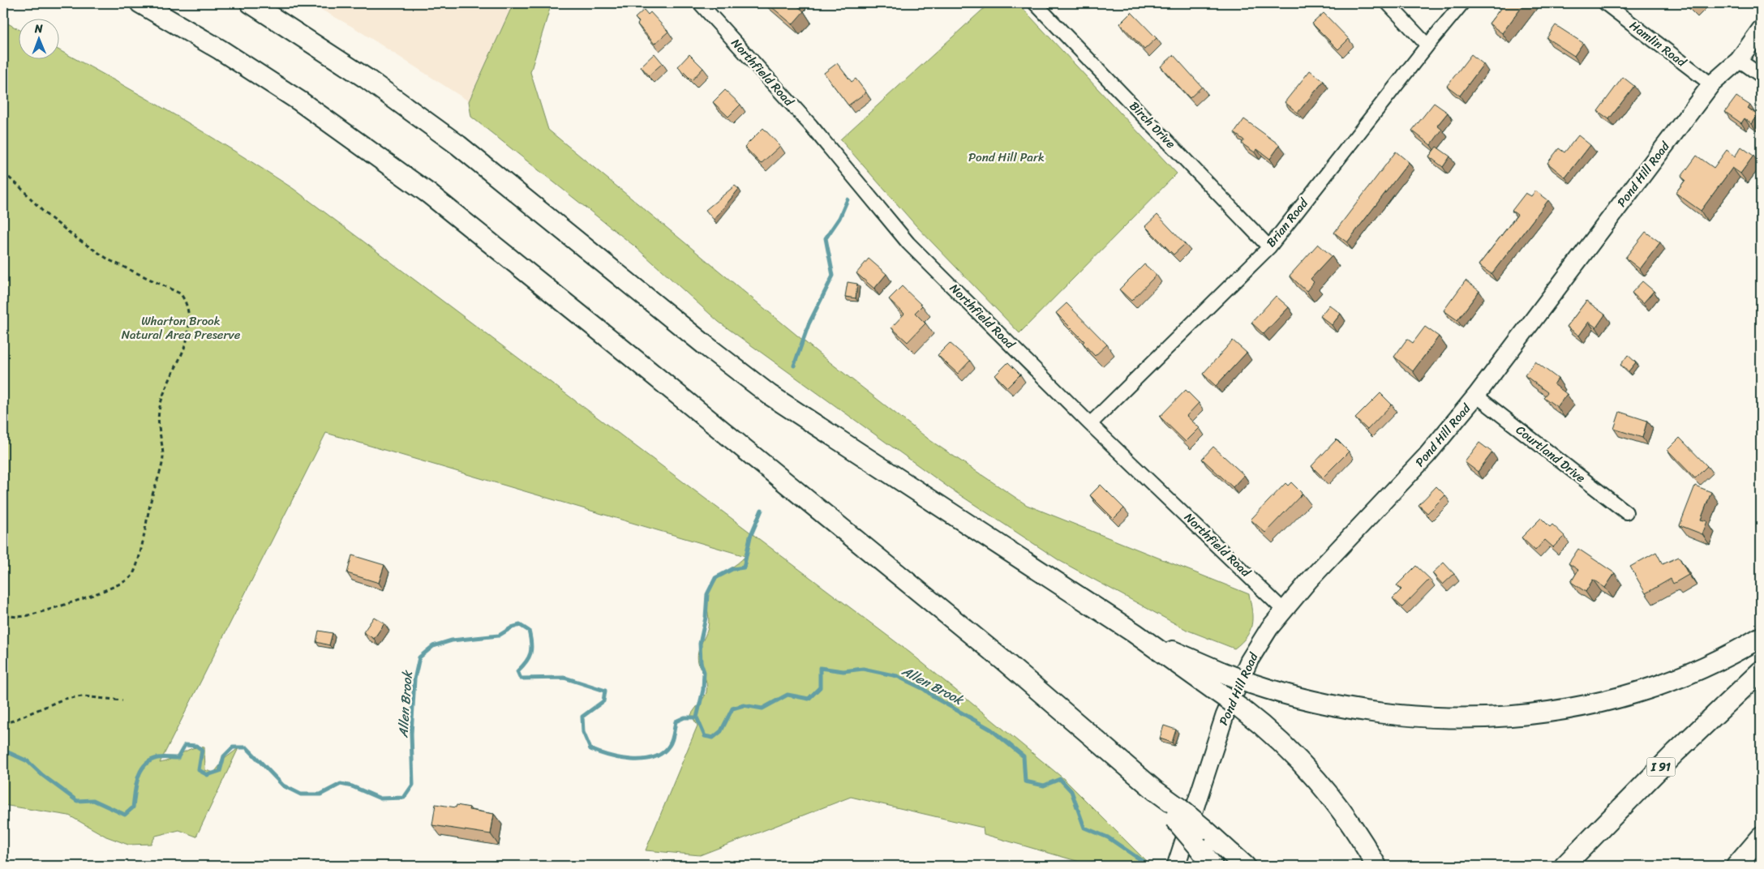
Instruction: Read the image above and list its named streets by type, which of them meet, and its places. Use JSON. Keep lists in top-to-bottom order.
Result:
{
  "streets": {
    "highway": ["I 91"],
    "main road": ["Pond Hill Road"],
    "street": [
      "Hamlin Road",
      "Northfield Road",
      "Birch Drive",
      "Brian Road",
      "Courtland Drive"
    ]
  },
  "crossings": [
    ["Hamlin Road", "Pond Hill Road"],
    ["Northfield Road", "Pond Hill Road"],
    ["Northfield Road", "Brian Road"],
    ["Birch Drive", "Brian Road"],
    ["Pond Hill Road", "Courtland Drive"]
  ],
  "water": ["Allen Brook"],
  "parks": ["Pond Hill Park", "Wharton Brook Natural Area Preserve"],
  "north": "top"
}
